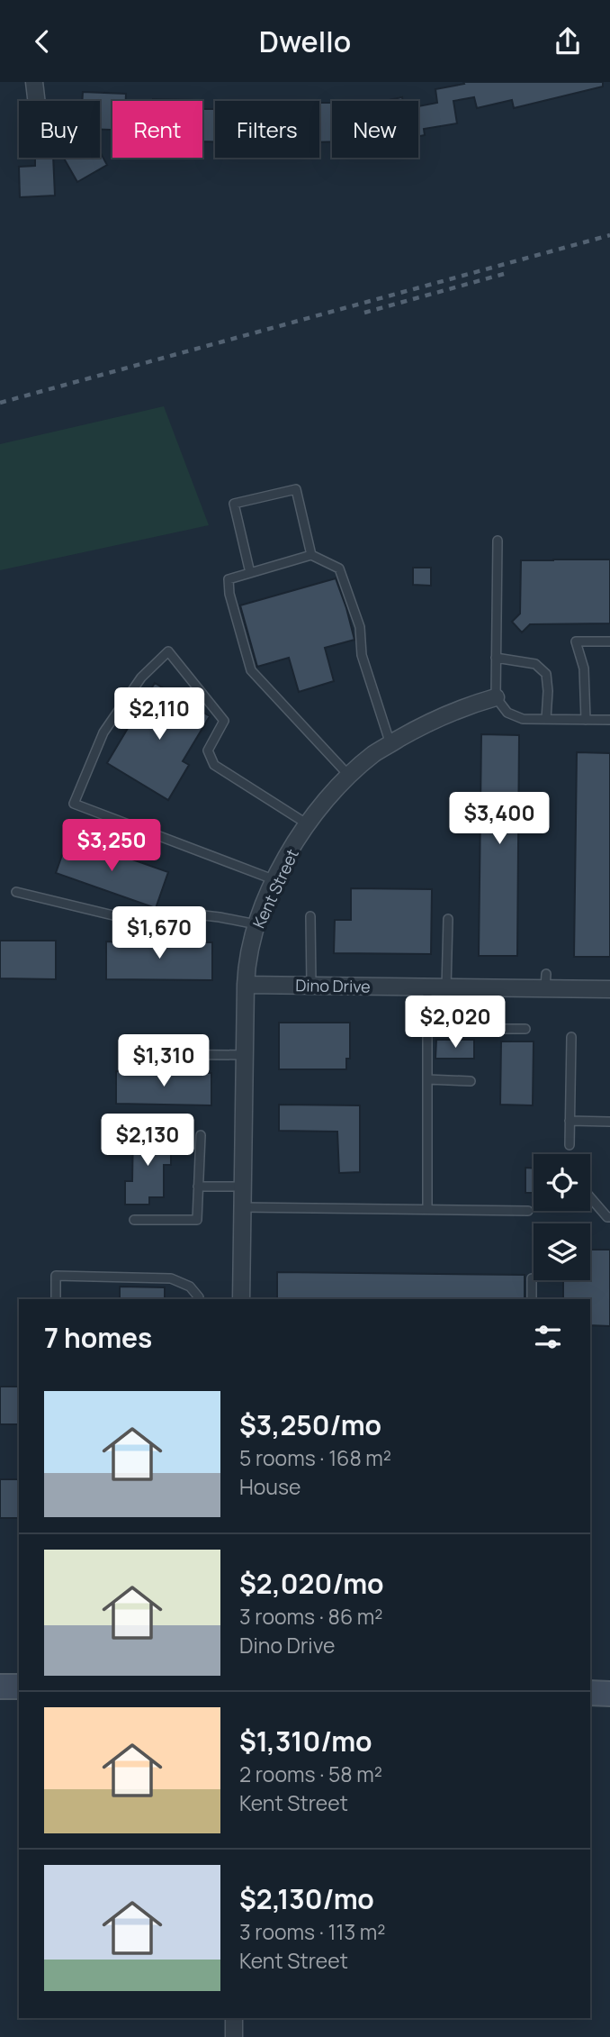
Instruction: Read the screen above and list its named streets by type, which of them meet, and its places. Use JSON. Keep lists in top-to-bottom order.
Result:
{
  "streets": {
    "street": ["Kent Street", "Dino Drive"]
  },
  "crossings": [
    ["Kent Street", "Dino Drive"]
  ],
  "page": {
    "header": "Dwello",
    "chip": [
      "Buy",
      "Rent",
      "Filters",
      "New"
    ],
    "price": [
      "$2,110",
      "$3,400",
      "$3,250",
      "$1,670",
      "$2,020",
      "$1,310",
      "$2,130"
    ],
    "heading": "7 homes",
    "list": [
      {
        "name": "$3,250/mo",
        "note": "5 rooms · 168 m² · House"
      },
      {
        "name": "$2,020/mo",
        "note": "3 rooms · 86 m² · Dino Drive"
      },
      {
        "name": "$1,310/mo",
        "note": "2 rooms · 58 m² · Kent Street"
      },
      {
        "name": "$2,130/mo",
        "note": "3 rooms · 113 m² · Kent Street"
      }
    ]
  }
}
